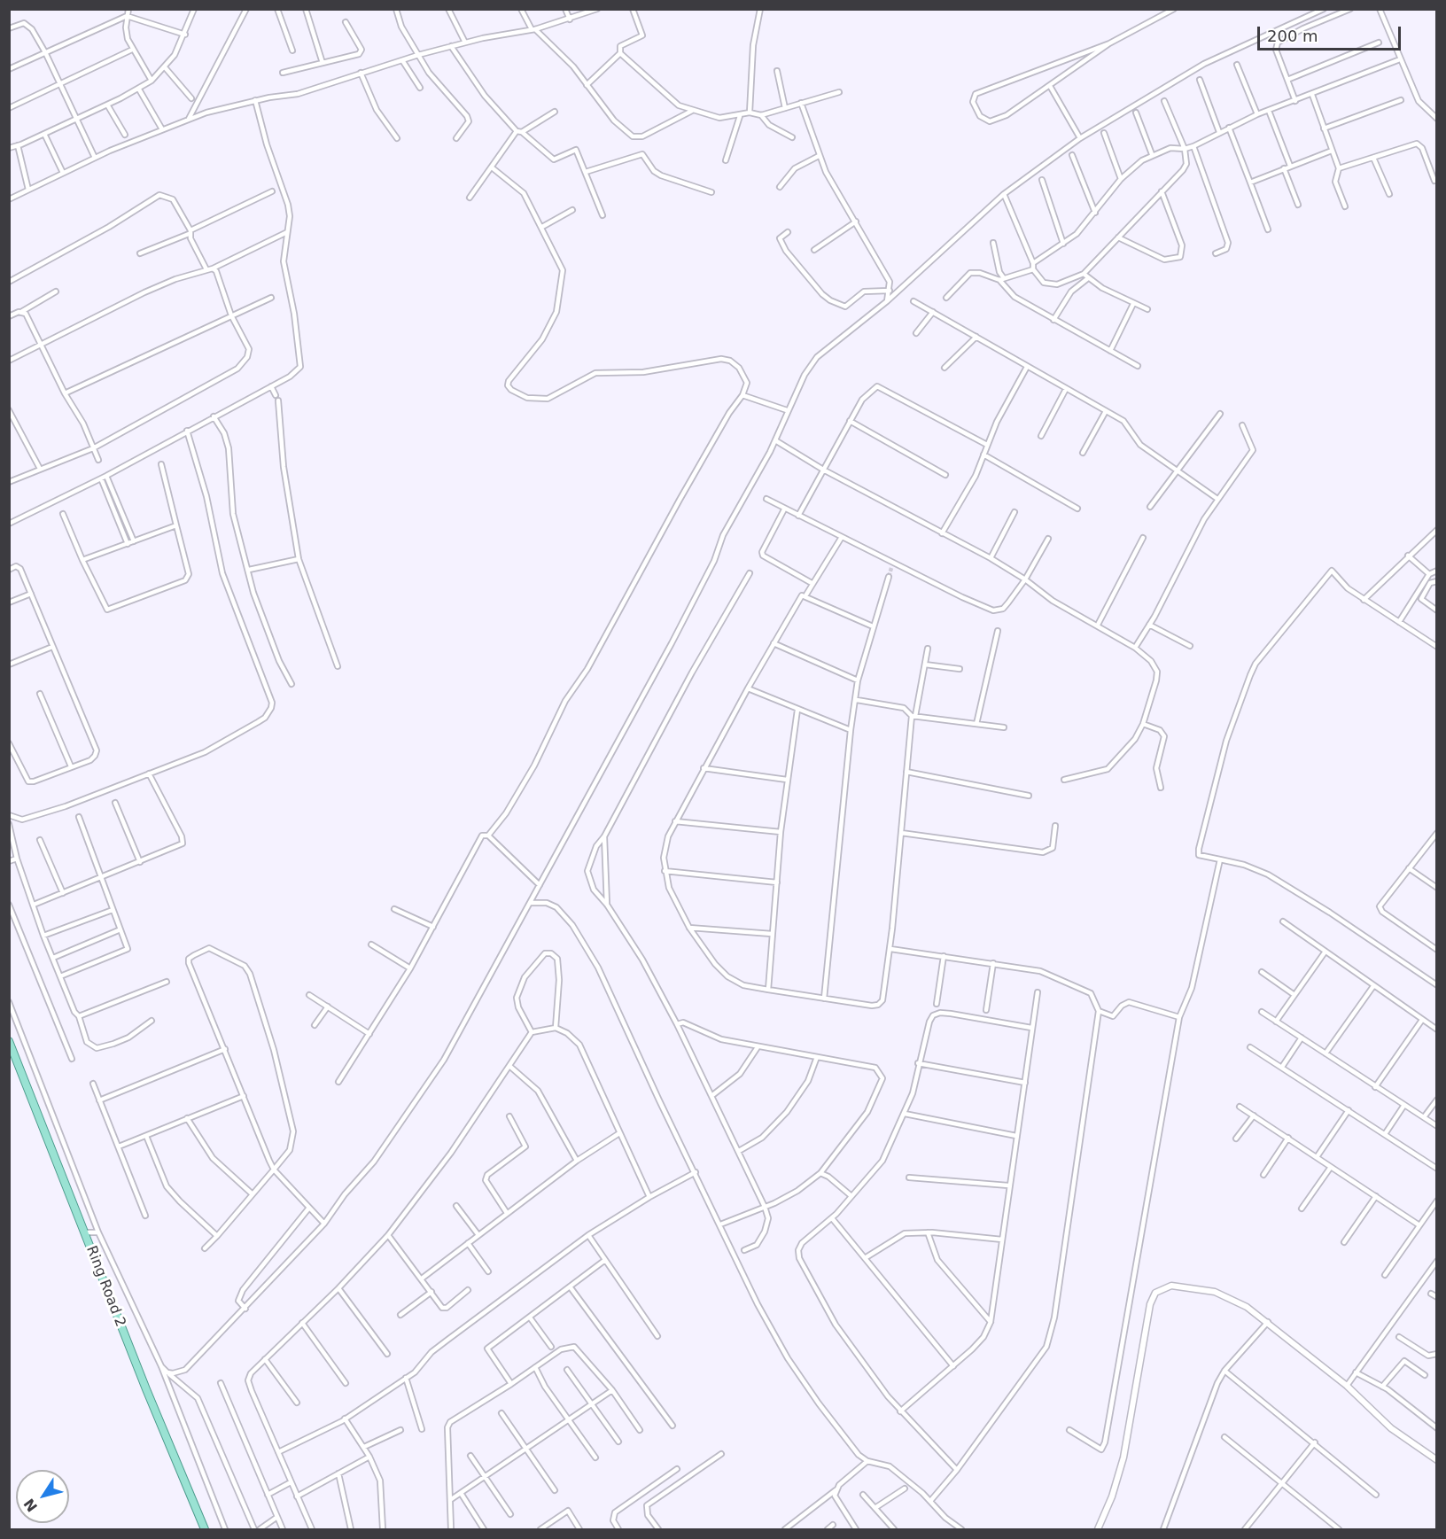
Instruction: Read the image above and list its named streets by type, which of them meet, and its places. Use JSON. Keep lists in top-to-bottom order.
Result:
{
  "streets": {
    "main road": ["Ring Road 2"]
  },
  "scale_bar": "200 m",
  "north": "bottom left"
}
